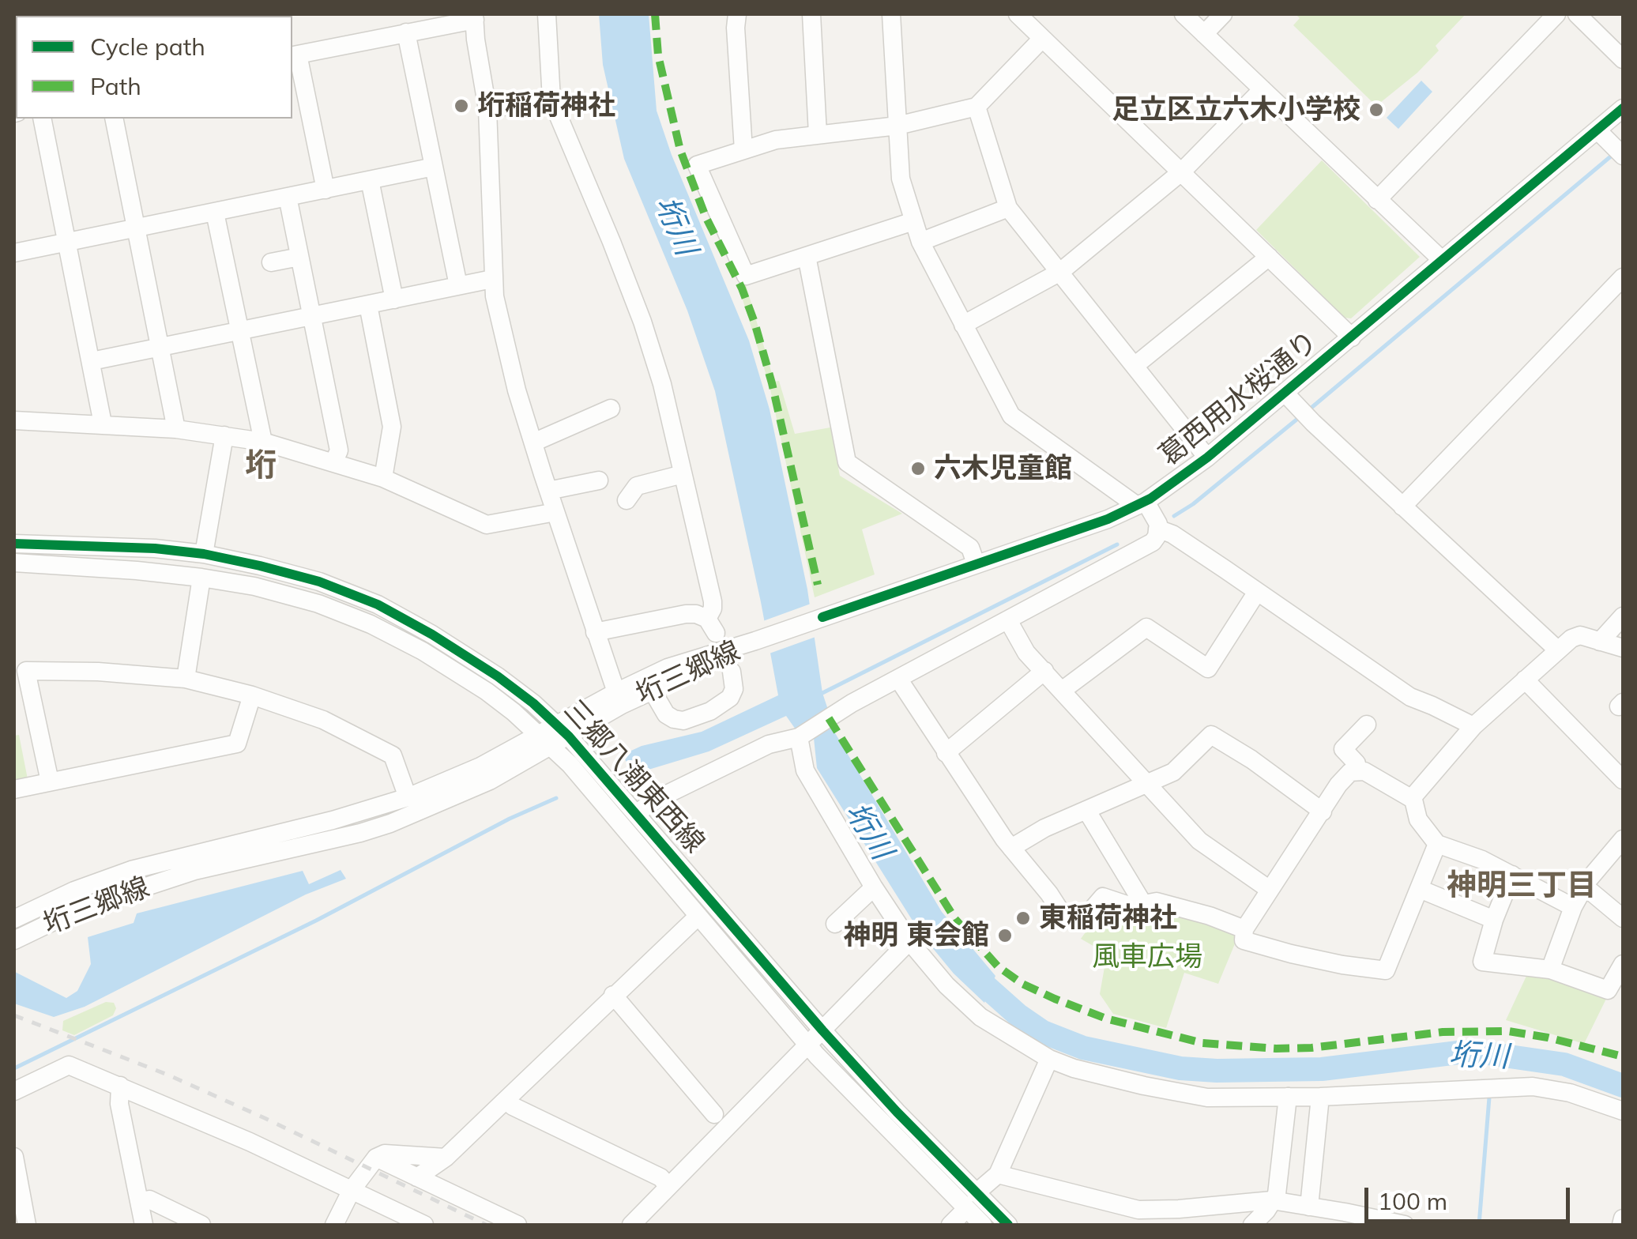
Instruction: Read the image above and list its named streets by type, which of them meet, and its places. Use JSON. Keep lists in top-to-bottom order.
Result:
{
  "streets": {
    "street": ["葛西用水桜通り", "垳三郷線", "三郷八潮東西線"]
  },
  "crossings": [
    ["葛西用水桜通り", "垳三郷線"],
    ["垳三郷線", "三郷八潮東西線"]
  ],
  "districts": ["垳", "神明三丁目"],
  "water": ["垳川"],
  "parks": ["風車広場"],
  "places": [
    "垳稲荷神社",
    "足立区立六木小学校",
    "六木児童館",
    "東稲荷神社",
    "神明 東会館"
  ],
  "legend": ["Cycle path", "Path"],
  "scale_bar": "100 m"
}
